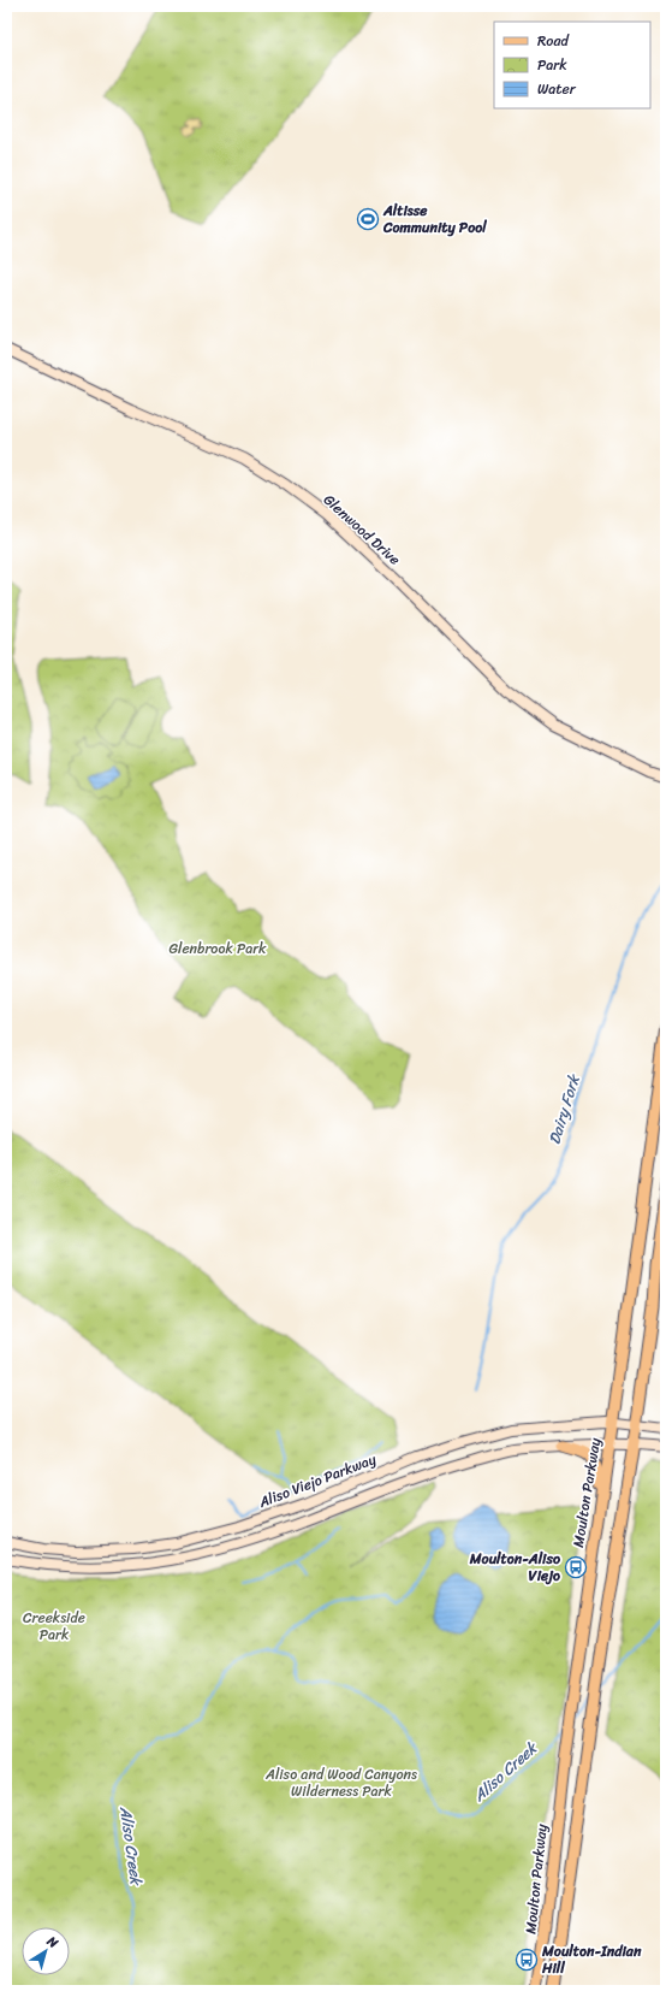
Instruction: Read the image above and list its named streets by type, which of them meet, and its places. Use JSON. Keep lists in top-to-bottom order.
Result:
{
  "streets": {
    "main road": ["Glenwood Drive", "Aliso Viejo Parkway", "Moulton Parkway"]
  },
  "crossings": [
    ["Aliso Viejo Parkway", "Moulton Parkway"]
  ],
  "water": ["Dairy Fork", "Aliso Creek"],
  "parks": ["Glenbrook Park", "Creekside Park", "Aliso and Wood Canyons Wilderness Park"],
  "places": {
    "sports": ["Altisse Community Pool"],
    "bus stop": ["Moulton-Aliso Viejo", "Moulton-Indian Hill"]
  },
  "legend": ["Road", "Park", "Water"],
  "north": "top right"
}
